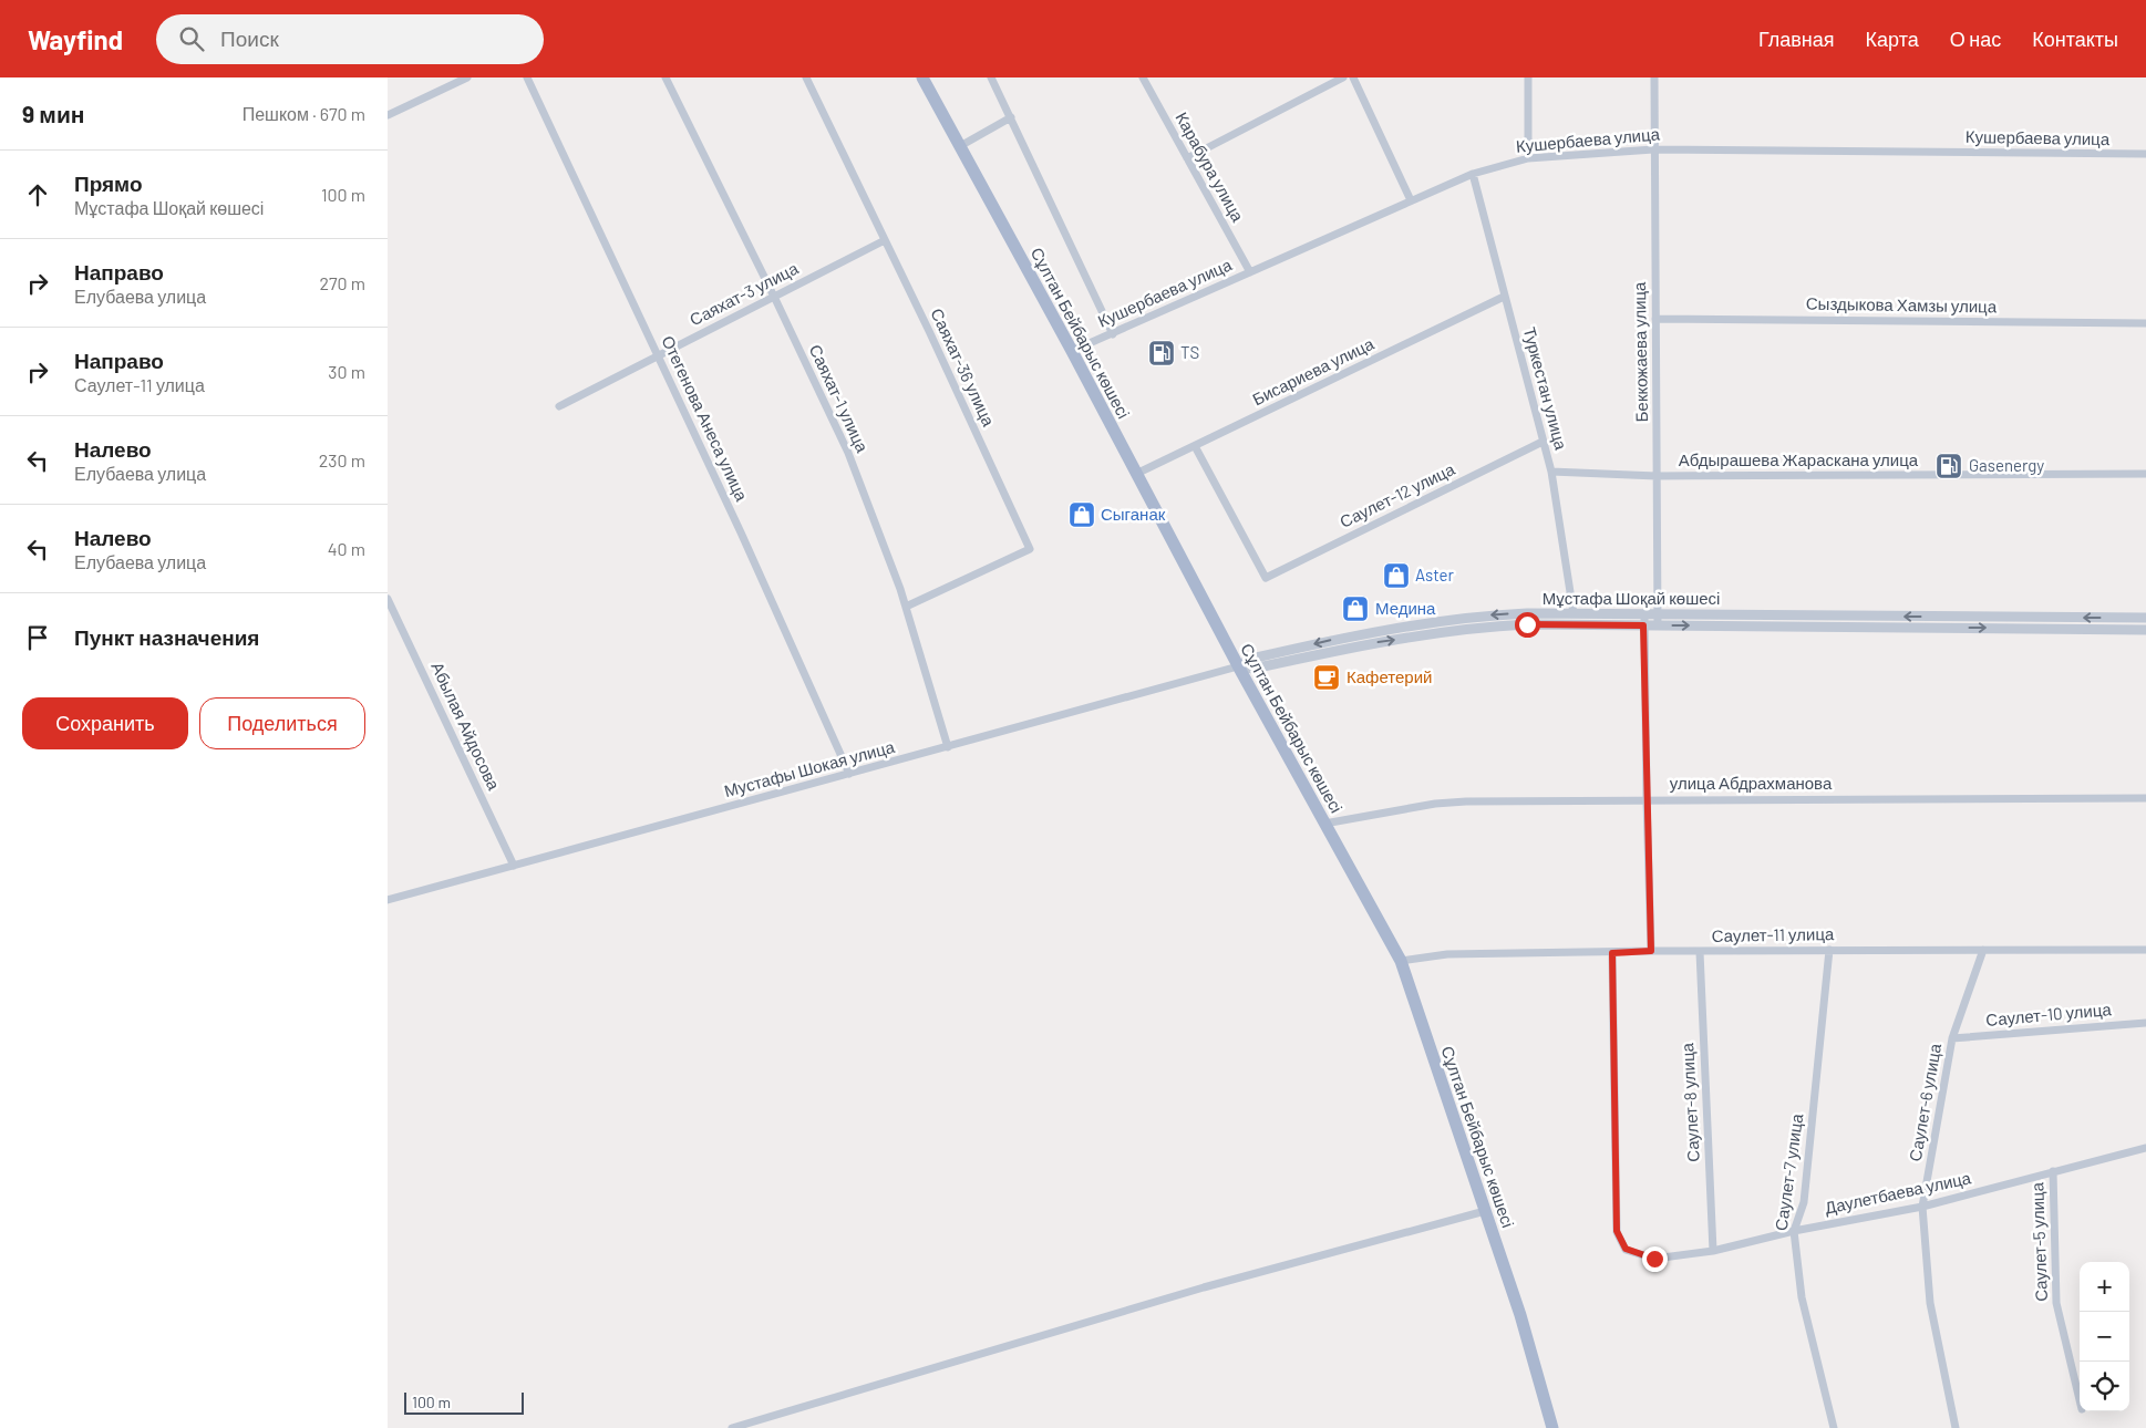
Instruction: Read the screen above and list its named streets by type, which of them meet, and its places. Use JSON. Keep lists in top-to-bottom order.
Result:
{
  "streets": {
    "main road": ["Сұлтан Бейбарыс көшесі"],
    "street": [
      "Кушербаева улица",
      "Карабура улица",
      "Саяхат-3 улица",
      "Сыздыкова Хамзы улица",
      "Беккожаева улица",
      "Саяхат-36 улица",
      "Бисариева улица",
      "Туркестан улица",
      "Саяхат-1 улица",
      "Отегенова Анеса улица",
      "Абдырашева Жараскана улица",
      "Саулет-12 улица",
      "Мұстафа Шоқай көшесі",
      "Абылая Айдосова",
      "Мустафы Шокая улица",
      "улица Абдрахманова",
      "Саулет-11 улица",
      "Саулет-10 улица",
      "Саулет-8 улица",
      "Саулет-6 улица",
      "Саулет-7 улица",
      "Даулетбаева улица",
      "Саулет-5 улица"
    ]
  },
  "crossings": [
    ["Кушербаева улица", "Карабура улица"],
    ["Кушербаева улица", "Сұлтан Бейбарыс көшесі"],
    ["Кушербаева улица", "Беккожаева улица"],
    ["Кушербаева улица", "Туркестан улица"],
    ["Саяхат-3 улица", "Саяхат-36 улица"],
    ["Саяхат-3 улица", "Саяхат-1 улица"],
    ["Саяхат-3 улица", "Отегенова Анеса улица"],
    ["Сыздыкова Хамзы улица", "Беккожаева улица"],
    ["Сұлтан Бейбарыс көшесі", "Бисариева улица"],
    ["Сұлтан Бейбарыс көшесі", "Мұстафа Шоқай көшесі"],
    ["Сұлтан Бейбарыс көшесі", "Мустафы Шокая улица"],
    ["Сұлтан Бейбарыс көшесі", "улица Абдрахманова"],
    ["Сұлтан Бейбарыс көшесі", "Саулет-11 улица"],
    ["Беккожаева улица", "Абдырашева Жараскана улица"],
    ["Беккожаева улица", "Мұстафа Шоқай көшесі"],
    ["Саяхат-36 улица", "Саяхат-1 улица"],
    ["Бисариева улица", "Туркестан улица"],
    ["Бисариева улица", "Саулет-12 улица"],
    ["Туркестан улица", "Абдырашева Жараскана улица"],
    ["Туркестан улица", "Саулет-12 улица"],
    ["Туркестан улица", "Мұстафа Шоқай көшесі"],
    ["Саяхат-1 улица", "Мустафы Шокая улица"],
    ["Отегенова Анеса улица", "Мустафы Шокая улица"],
    ["Мұстафа Шоқай көшесі", "Мустафы Шокая улица"],
    ["Абылая Айдосова", "Мустафы Шокая улица"],
    ["Саулет-11 улица", "Саулет-8 улица"],
    ["Саулет-11 улица", "Саулет-6 улица"],
    ["Саулет-11 улица", "Саулет-7 улица"],
    ["Саулет-11 улица", "Даулетбаева улица"],
    ["Саулет-10 улица", "Саулет-6 улица"],
    ["Саулет-8 улица", "Даулетбаева улица"],
    ["Саулет-6 улица", "Даулетбаева улица"],
    ["Саулет-7 улица", "Даулетбаева улица"],
    ["Даулетбаева улица", "Саулет-5 улица"]
  ],
  "places": {
    "fuel station": ["TS", "Gasenergy"],
    "shop": ["Сыганак", "Aster", "Медина"],
    "cafe": ["Кафетерий"]
  },
  "scale_bar": "100 m",
  "page": {
    "header": "Wayfind",
    "search": "Поиск",
    "nav": [
      "Главная",
      "Карта",
      "О нас",
      "Контакты"
    ],
    "heading": ["9 мин", "Пешком · 670 m"],
    "list": [
      ["Прямо", "Мұстафа Шоқай көшесі", "100 m"],
      ["Направо", "Елубаева улица", "270 m"],
      ["Направо", "Саулет-11 улица", "30 m"],
      ["Налево", "Елубаева улица", "230 m"],
      ["Налево", "Елубаева улица", "40 m"],
      "Пункт назначения"
    ],
    "buttons": ["Сохранить", "Поделиться"],
    "map_buttons": ["+", "−"],
    "scale": "100 m"
  }
}
